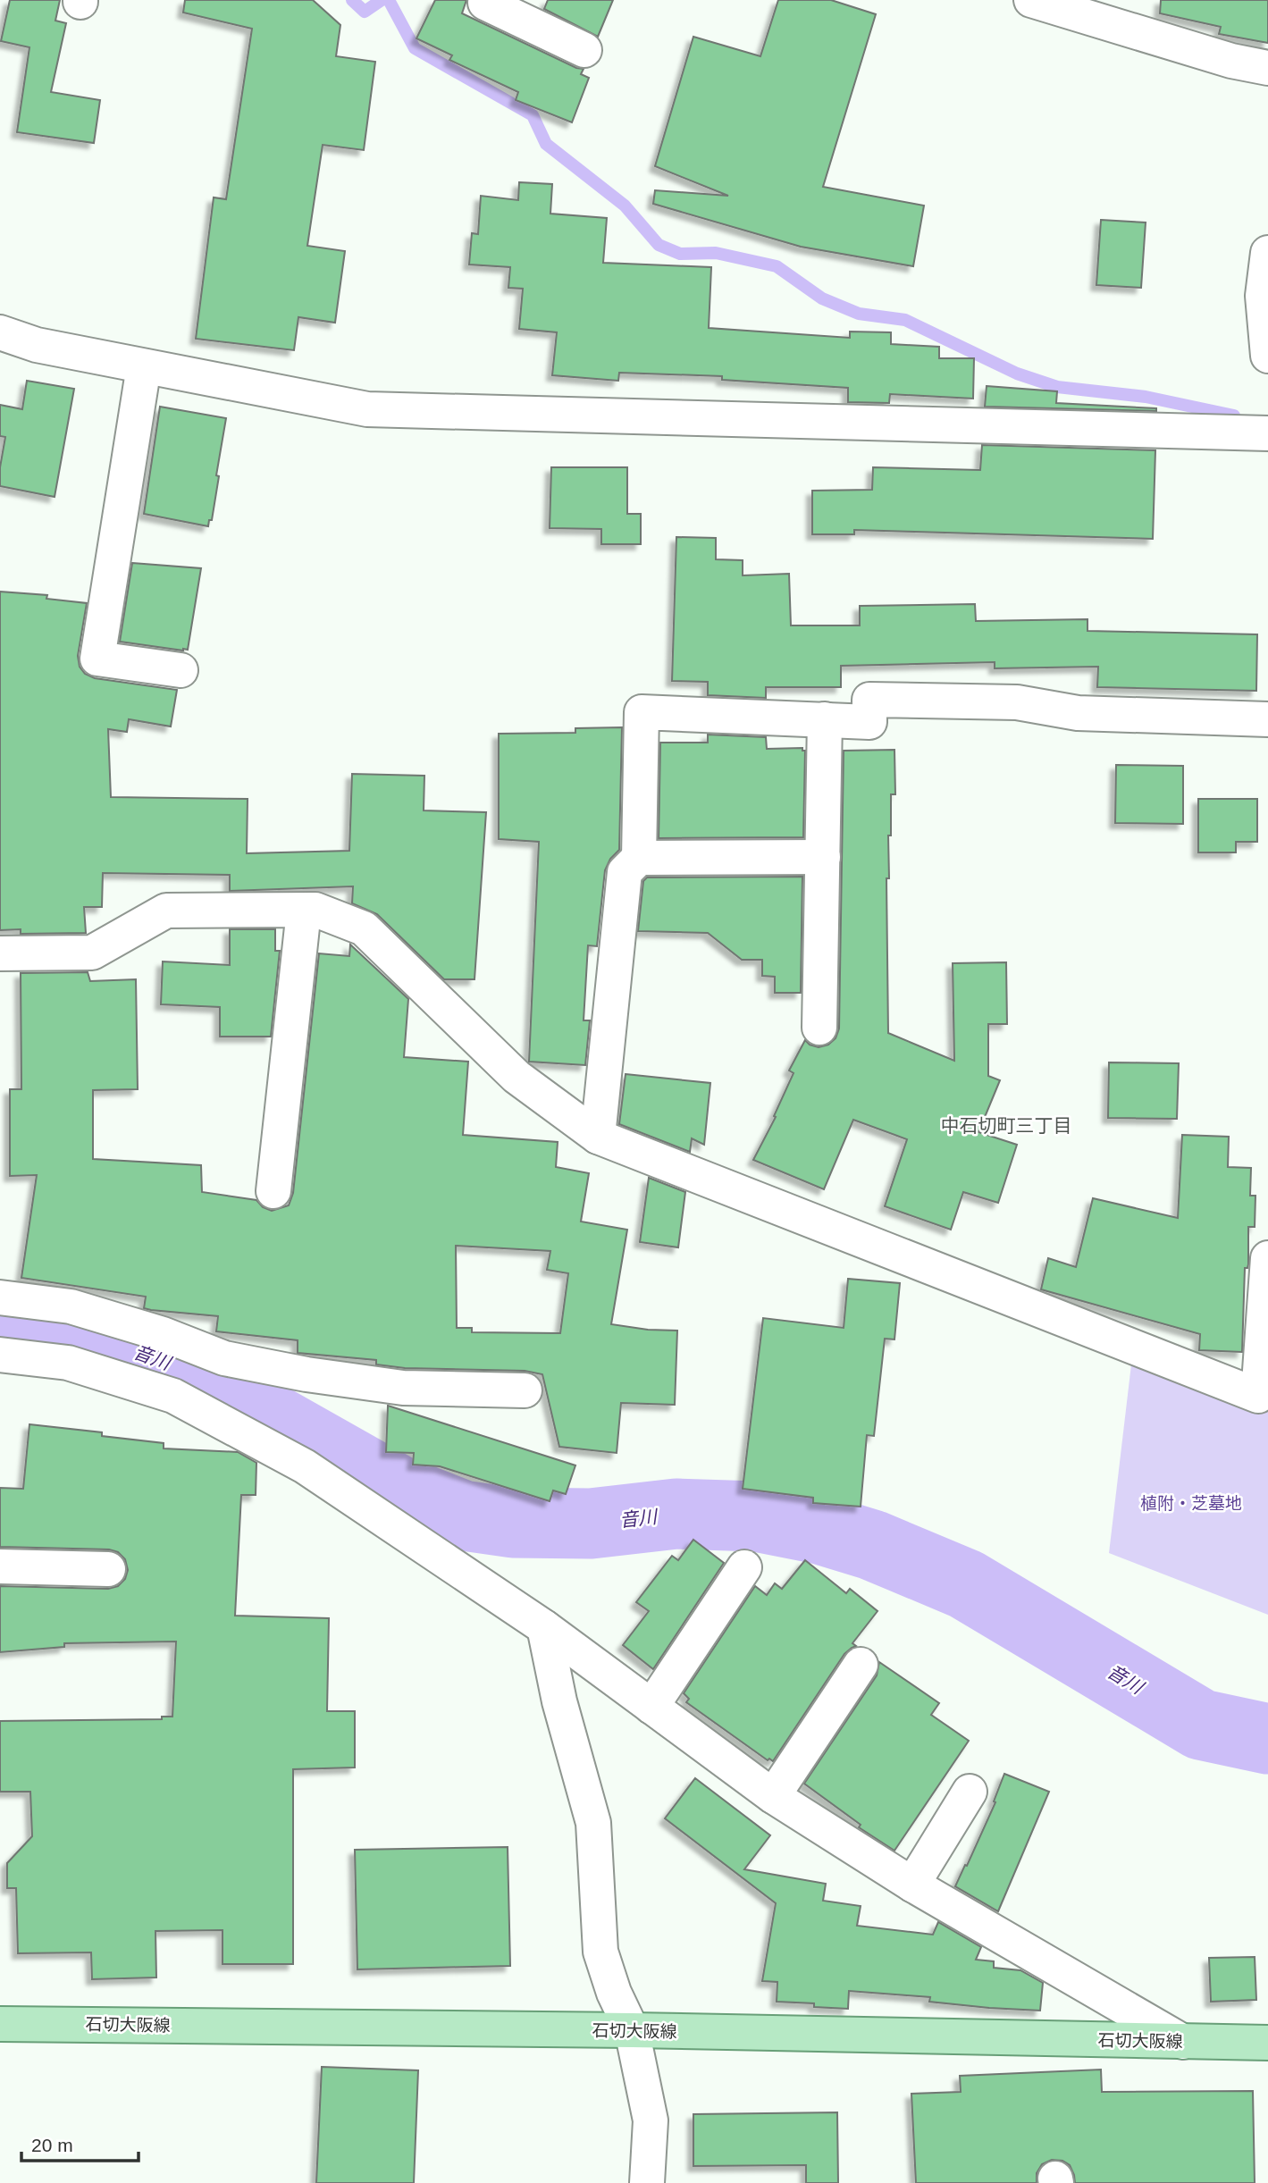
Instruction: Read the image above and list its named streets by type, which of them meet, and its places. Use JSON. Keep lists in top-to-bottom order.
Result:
{
  "streets": {
    "main road": ["石切大阪線"]
  },
  "districts": ["中石切町三丁目"],
  "water": ["音川"],
  "parks": ["植附・芝墓地"],
  "scale_bar": "20 m"
}
